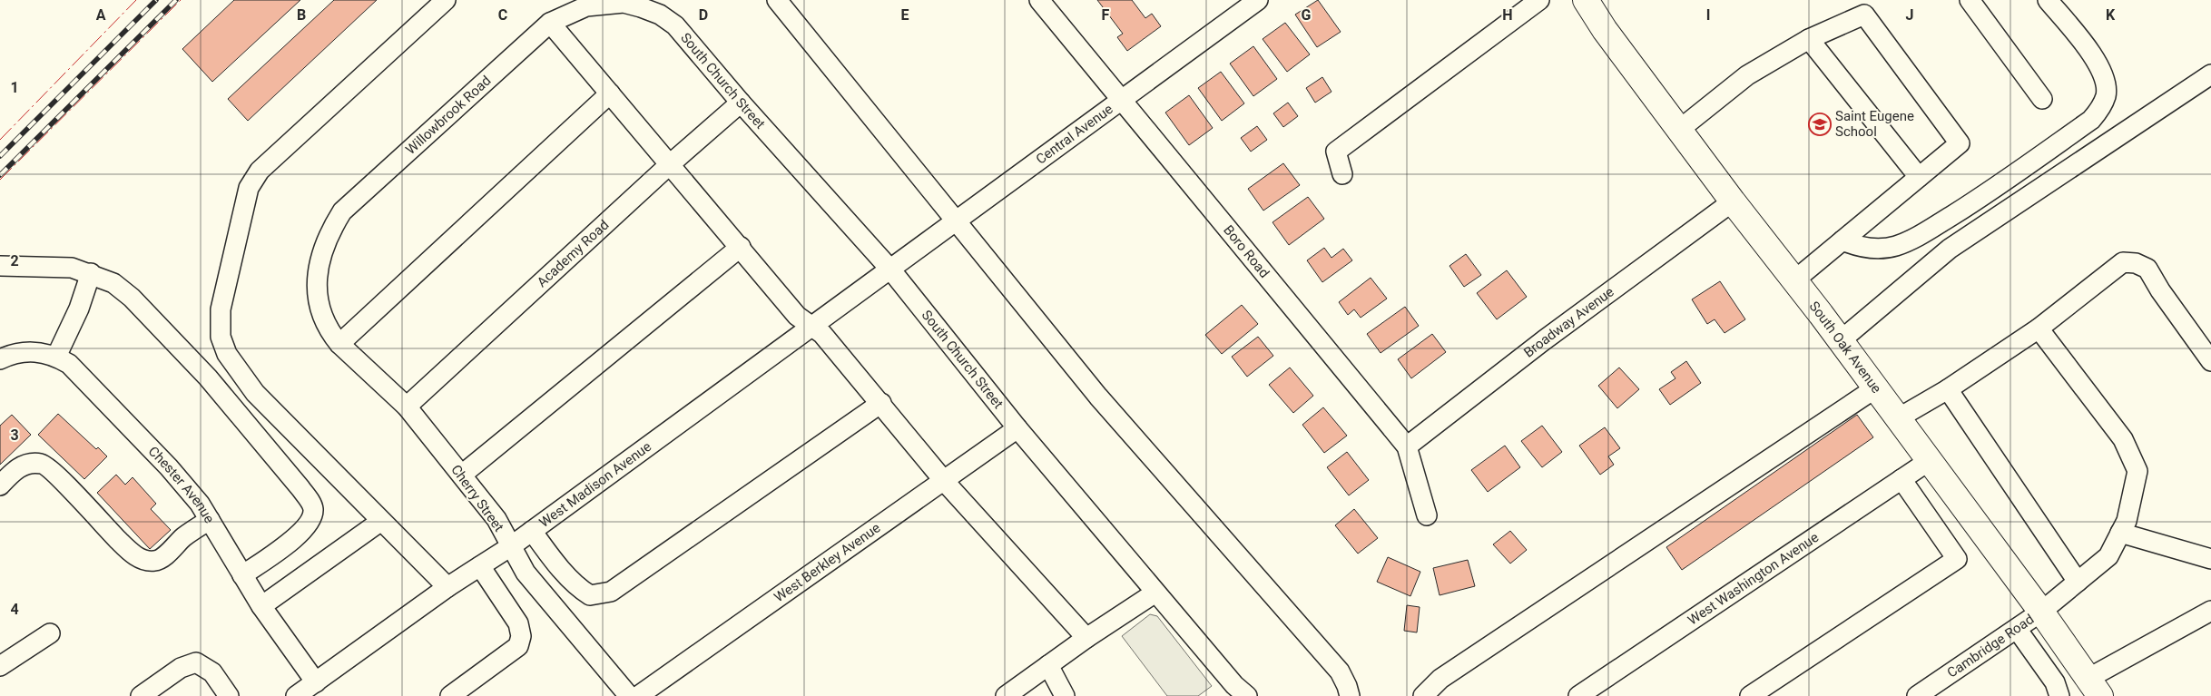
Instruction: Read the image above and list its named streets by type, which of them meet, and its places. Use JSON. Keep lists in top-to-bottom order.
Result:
{
  "streets": {
    "main road": ["South Oak Avenue"],
    "street": [
      "South Church Street",
      "Willowbrook Road",
      "Central Avenue",
      "Boro Road",
      "Academy Road",
      "Broadway Avenue",
      "West Madison Avenue",
      "Chester Avenue",
      "Cherry Street",
      "West Berkley Avenue",
      "West Washington Avenue",
      "Cambridge Road"
    ]
  },
  "crossings": [
    ["South Church Street", "Willowbrook Road"],
    ["South Church Street", "Central Avenue"],
    ["South Church Street", "Academy Road"],
    ["South Church Street", "West Madison Avenue"],
    ["South Church Street", "West Berkley Avenue"],
    ["Willowbrook Road", "Cherry Street"],
    ["Central Avenue", "Boro Road"],
    ["Central Avenue", "West Madison Avenue"],
    ["Boro Road", "Broadway Avenue"],
    ["Academy Road", "Cherry Street"],
    ["Broadway Avenue", "South Oak Avenue"],
    ["South Oak Avenue", "West Washington Avenue"],
    ["South Oak Avenue", "Cambridge Road"],
    ["West Madison Avenue", "Chester Avenue"],
    ["West Madison Avenue", "Cherry Street"]
  ],
  "places": {
    "school or university": ["Saint Eugene School"]
  },
  "grid": {
    "columns": [
      "A",
      "B",
      "C",
      "D",
      "E",
      "F",
      "G",
      "H",
      "I",
      "J",
      "K"
    ],
    "rows": [
      "1",
      "2",
      "3",
      "4"
    ]
  }
}
